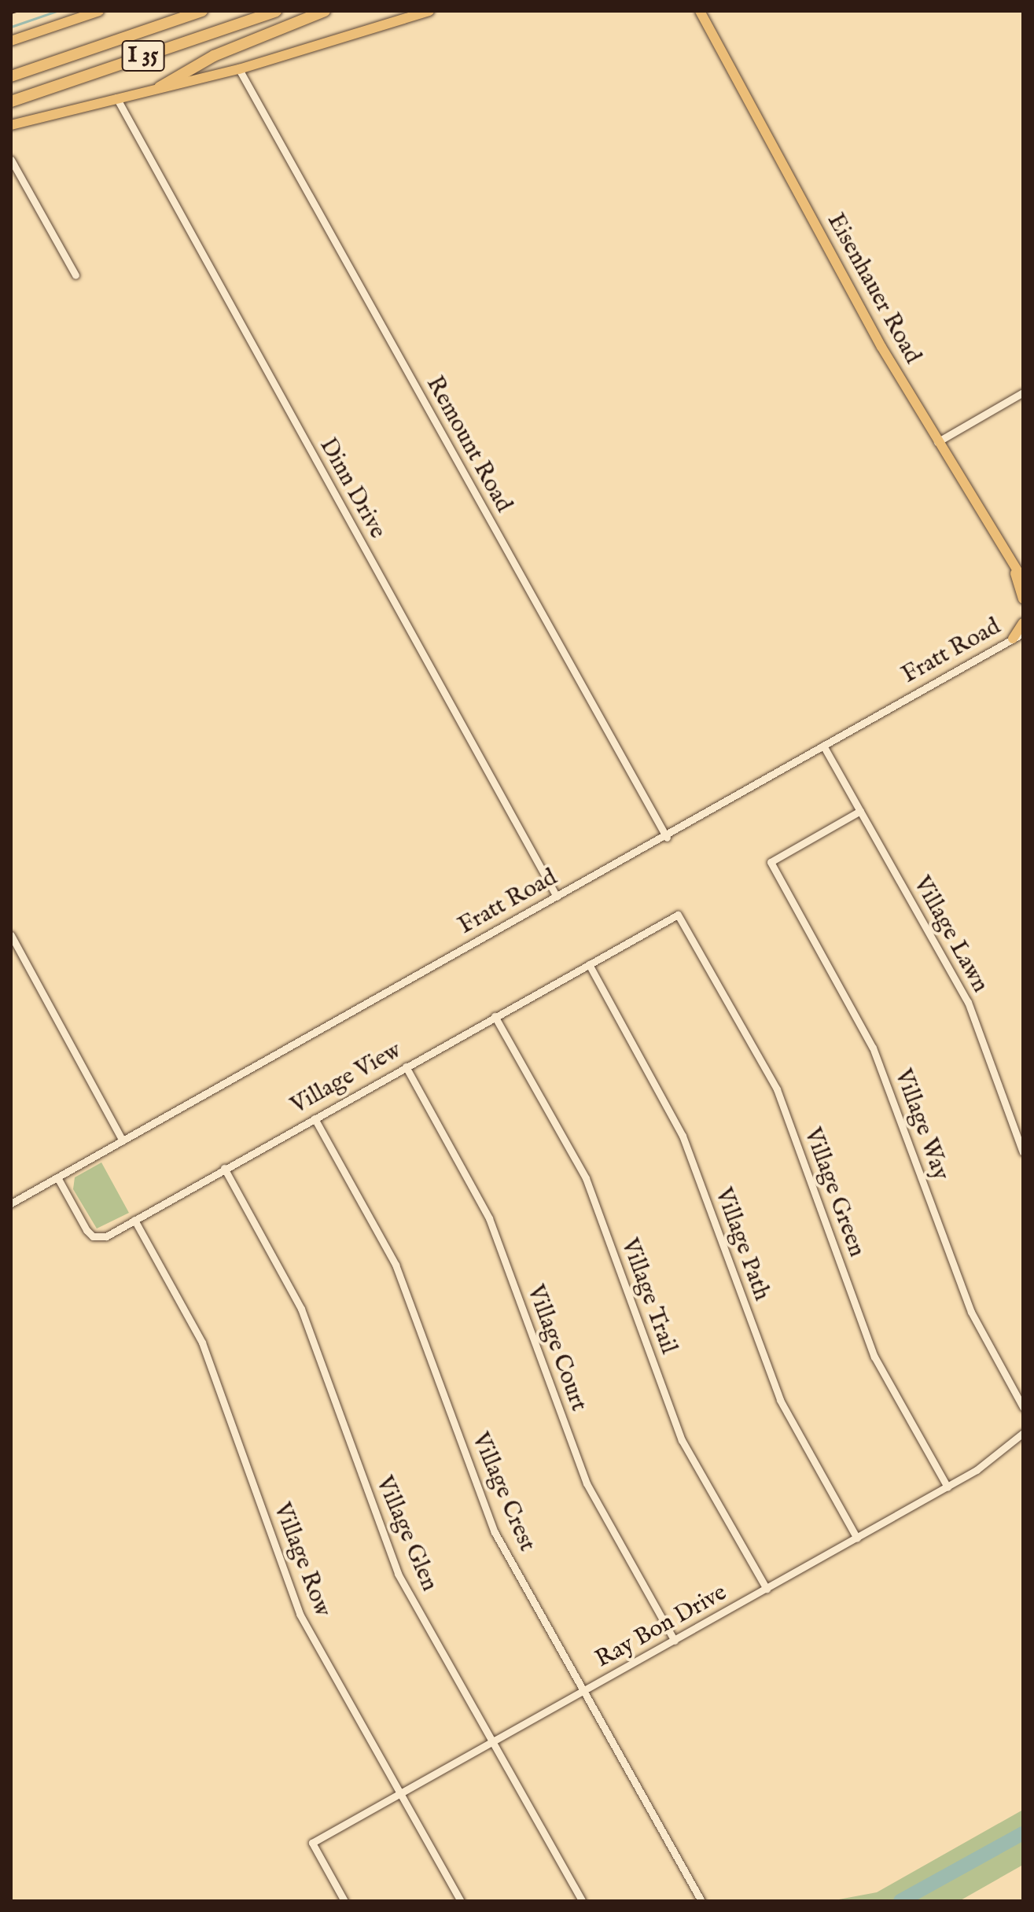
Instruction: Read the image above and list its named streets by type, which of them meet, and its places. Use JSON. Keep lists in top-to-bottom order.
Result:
{
  "streets": {
    "highway": ["I 35"],
    "main road": ["Eisenhauer Road"],
    "street": [
      "Remount Road",
      "Dinn Drive",
      "Fratt Road",
      "Village Lawn",
      "Village View",
      "Village Way",
      "Village Green",
      "Village Path",
      "Village Trail",
      "Village Court",
      "Village Crest",
      "Village Glen",
      "Village Row",
      "Ray Bon Drive"
    ]
  },
  "crossings": [
    ["Remount Road", "Fratt Road"],
    ["Dinn Drive", "Fratt Road"],
    ["Fratt Road", "Village Lawn"],
    ["Fratt Road", "Village View"],
    ["Village Lawn", "Village Way"],
    ["Village View", "Village Green"],
    ["Village View", "Village Path"],
    ["Village View", "Village Trail"],
    ["Village View", "Village Court"],
    ["Village View", "Village Crest"],
    ["Village View", "Village Glen"],
    ["Village View", "Village Row"],
    ["Village Green", "Ray Bon Drive"],
    ["Village Path", "Ray Bon Drive"],
    ["Village Trail", "Ray Bon Drive"],
    ["Village Court", "Ray Bon Drive"],
    ["Village Crest", "Ray Bon Drive"],
    ["Village Glen", "Ray Bon Drive"],
    ["Village Row", "Ray Bon Drive"]
  ]
}
